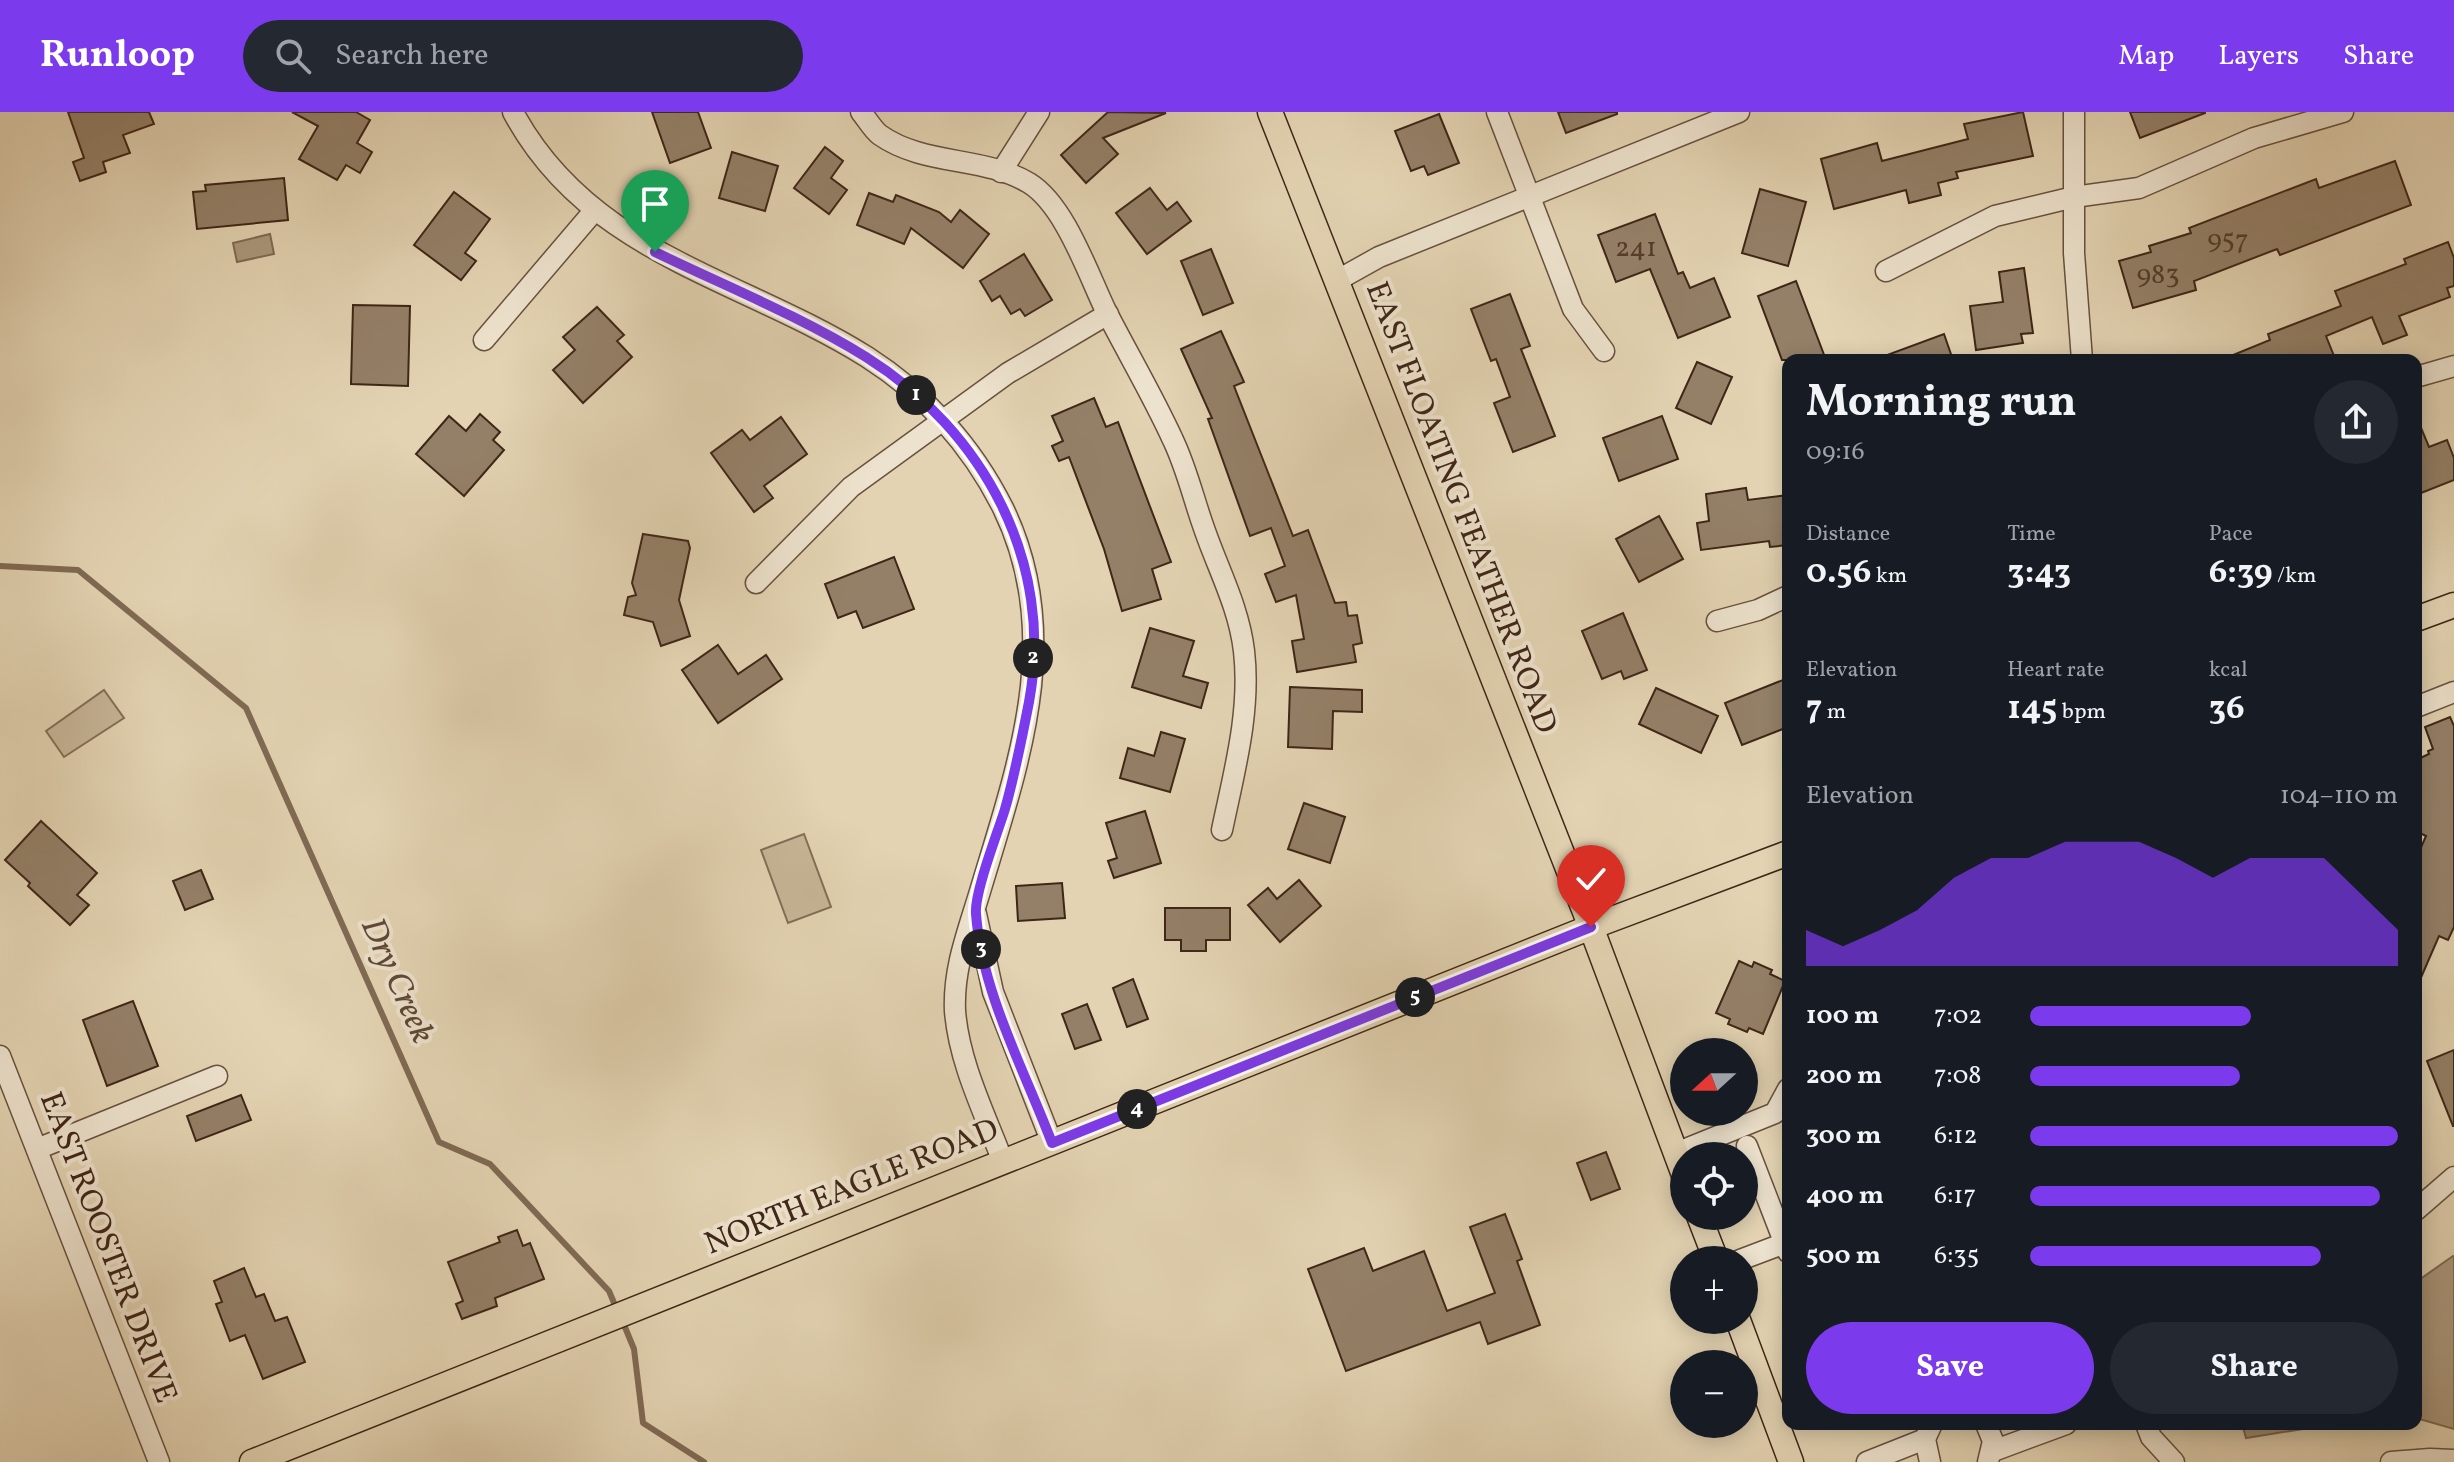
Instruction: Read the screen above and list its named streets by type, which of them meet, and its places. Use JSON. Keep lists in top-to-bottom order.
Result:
{
  "streets": {
    "main road": ["EAST FLOATING FEATHER ROAD", "NORTH EAGLE ROAD"],
    "street": ["EAST ROOSTER DRIVE"]
  },
  "crossings": [
    ["EAST FLOATING FEATHER ROAD", "NORTH EAGLE ROAD"]
  ],
  "water": ["Dry Creek"],
  "house_numbers": ["957", "241", "983"],
  "north": "left",
  "page": {
    "header": "Runloop",
    "search": "Search here",
    "nav": ["Map", "Layers", "Share"],
    "heading": ["Morning run", "09:16"],
    "pins": [
      "1",
      "2",
      "3",
      "5",
      "4"
    ],
    "stats": [
      ["Distance", "0.56 km"],
      ["Time", "3:43"],
      ["Pace", "6:39 /km"],
      ["Elevation", "7 m"],
      ["Heart rate", "145 bpm"],
      ["kcal", "36"]
    ],
    "chart": ["Elevation", "104–110 m"],
    "list": [
      {
        "name": "100 m",
        "note": "7:02"
      },
      {
        "name": "200 m",
        "note": "7:08"
      },
      {
        "name": "300 m",
        "note": "6:12"
      },
      {
        "name": "400 m",
        "note": "6:17"
      },
      {
        "name": "500 m",
        "note": "6:35"
      }
    ],
    "map_buttons": ["+", "−"],
    "buttons": ["Save", "Share"]
  }
}
